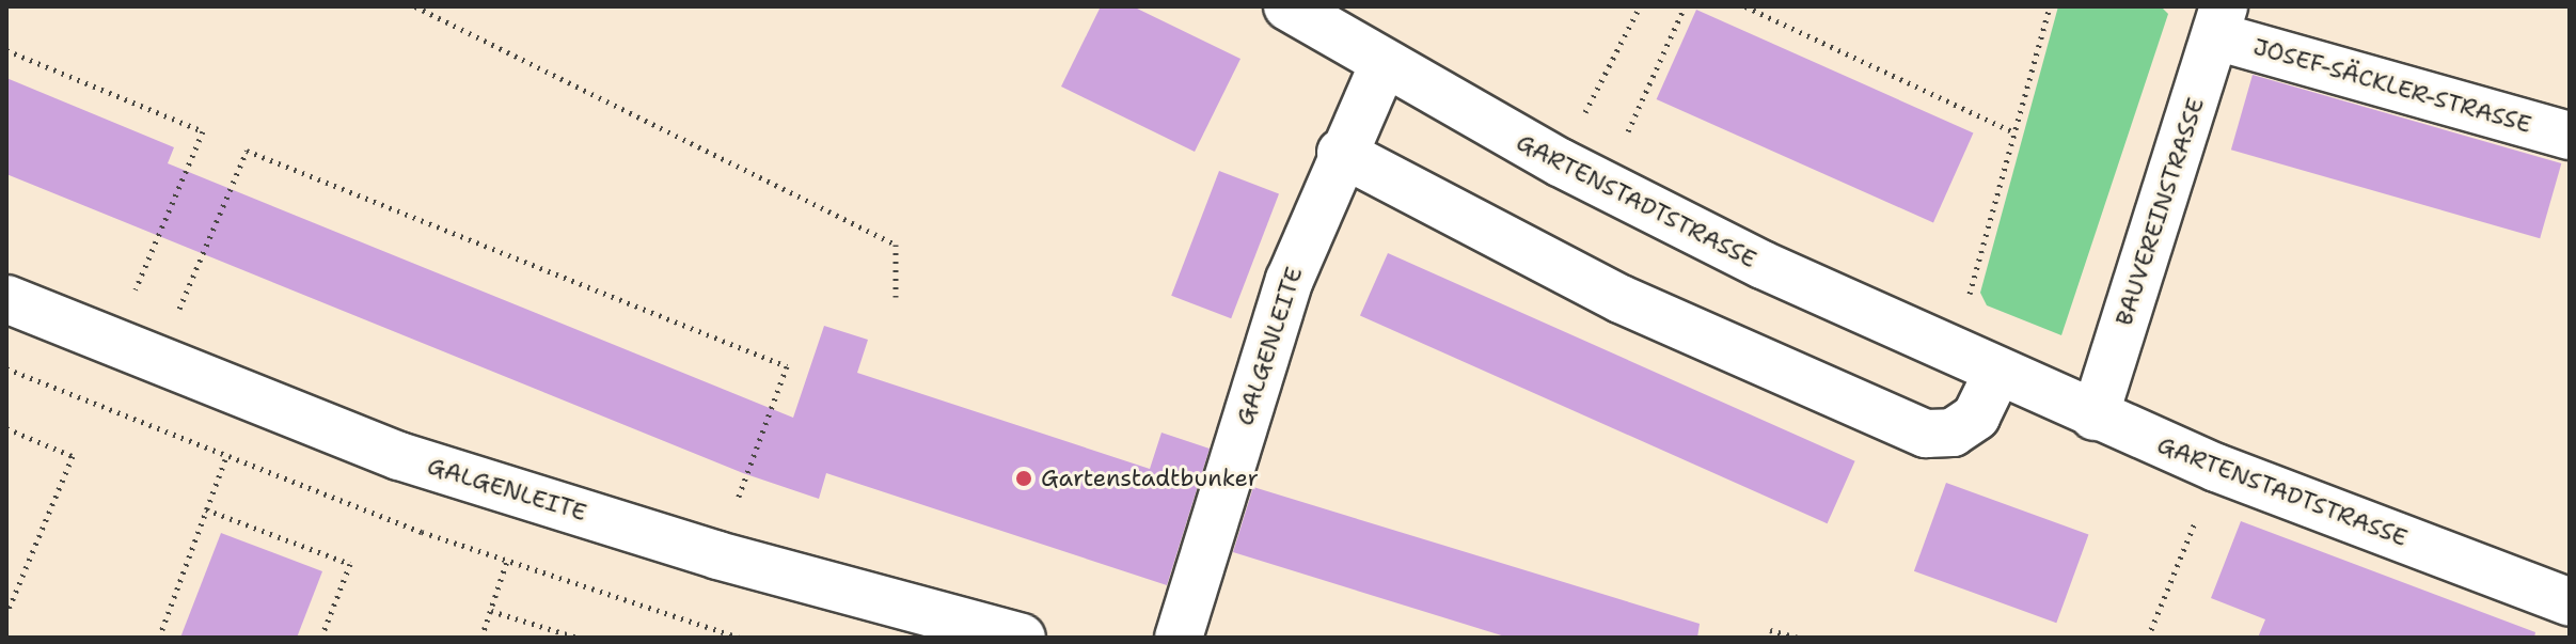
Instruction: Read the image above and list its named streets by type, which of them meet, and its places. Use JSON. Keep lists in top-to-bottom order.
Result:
{
  "streets": {
    "street": [
      "JOSEF-SÄCKLER-STRASSE",
      "GARTENSTADTSTRASSE",
      "BAUVEREINSTRASSE",
      "GALGENLEITE"
    ]
  },
  "crossings": [
    ["JOSEF-SÄCKLER-STRASSE", "BAUVEREINSTRASSE"],
    ["GARTENSTADTSTRASSE", "BAUVEREINSTRASSE"],
    ["GARTENSTADTSTRASSE", "GALGENLEITE"]
  ],
  "places": ["Gartenstadtbunker"]
}
